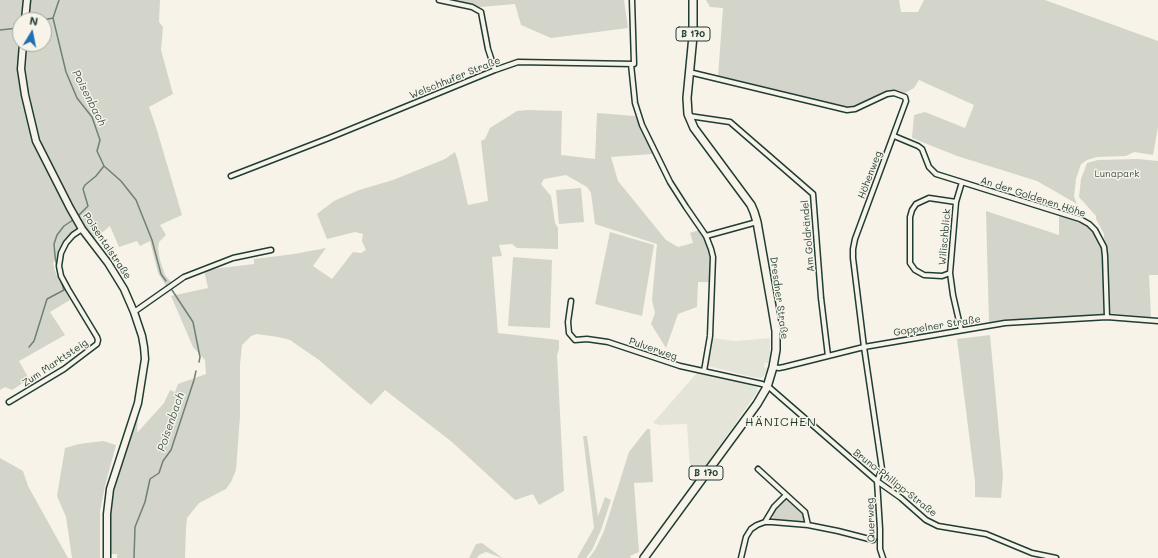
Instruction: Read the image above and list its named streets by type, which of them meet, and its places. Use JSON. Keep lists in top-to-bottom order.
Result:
{
  "streets": {
    "main road": ["B 170", "Poisentalstraße", "Dresdner Straße"],
    "street": [
      "Welschhufer Straße",
      "Höhenweg",
      "An der Goldenen Höhe",
      "Am Goldrändel",
      "Wilischblick",
      "Goppelner Straße",
      "Pulverweg",
      "Zum Marktsteig",
      "Bruno-Philipp-Straße",
      "Querweg"
    ]
  },
  "crossings": [
    ["B 170", "Höhenweg"],
    ["B 170", "Am Goldrändel"],
    ["B 170", "Dresdner Straße"],
    ["Höhenweg", "An der Goldenen Höhe"],
    ["Höhenweg", "Goppelner Straße"],
    ["Höhenweg", "Bruno-Philipp-Straße"],
    ["Höhenweg", "Querweg"],
    ["An der Goldenen Höhe", "Wilischblick"],
    ["An der Goldenen Höhe", "Goppelner Straße"],
    ["Am Goldrändel", "Dresdner Straße"],
    ["Am Goldrändel", "Goppelner Straße"],
    ["Wilischblick", "Goppelner Straße"],
    ["Poisentalstraße", "Zum Marktsteig"],
    ["Dresdner Straße", "Goppelner Straße"],
    ["Dresdner Straße", "Pulverweg"],
    ["Dresdner Straße", "Bruno-Philipp-Straße"],
    ["Pulverweg", "Bruno-Philipp-Straße"],
    ["Bruno-Philipp-Straße", "Querweg"]
  ],
  "districts": ["HÄNICHEN"],
  "water": ["Poisenbach"],
  "parks": ["Lunapark"],
  "north": "top"
}
